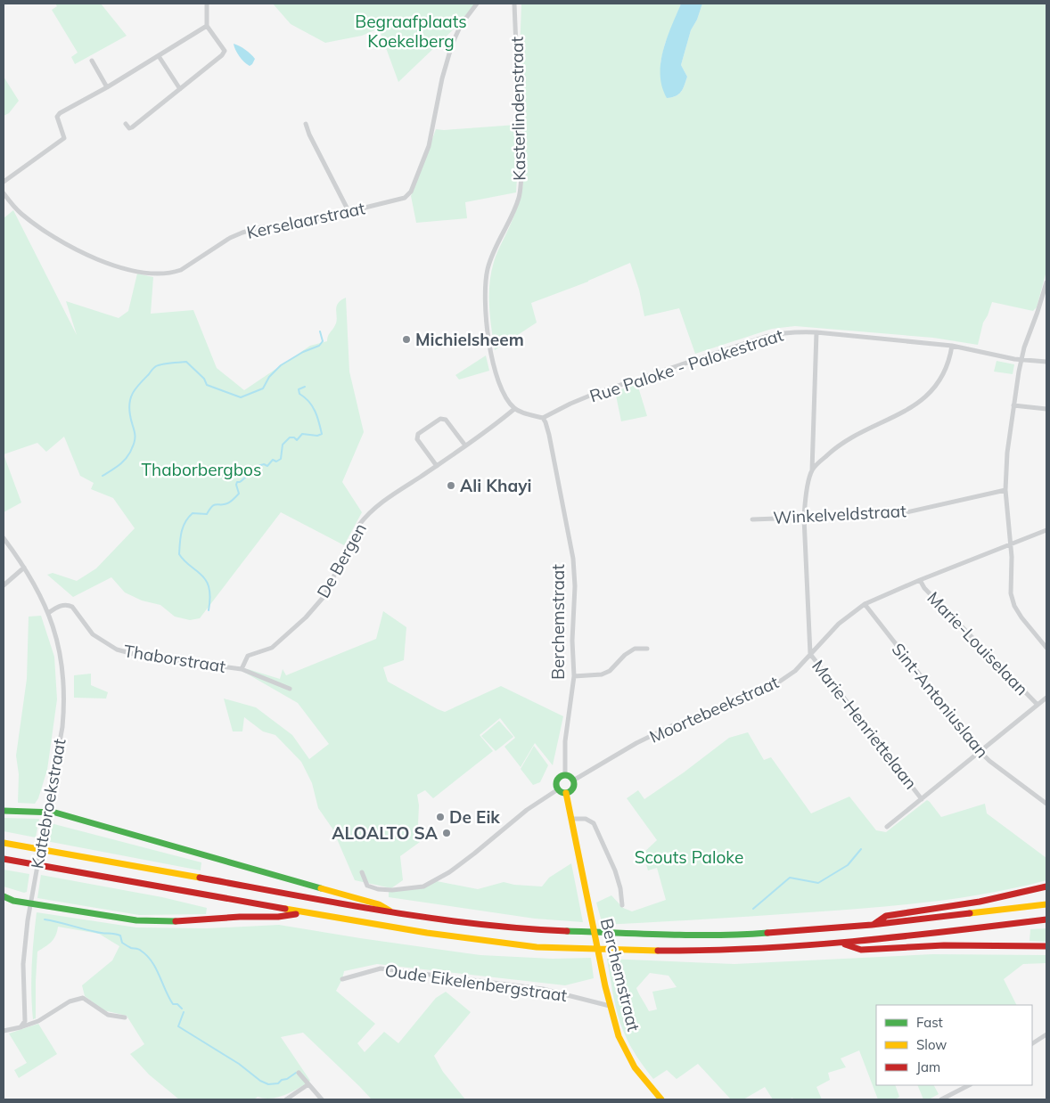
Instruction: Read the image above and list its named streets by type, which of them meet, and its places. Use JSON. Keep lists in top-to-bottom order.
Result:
{
  "streets": {
    "main road": ["Berchemstraat"],
    "street": [
      "Kasterlindenstraat",
      "Kerselaarstraat",
      "Rue Paloke - Palokestraat",
      "Winkelveldstraat",
      "De Bergen",
      "Marie-Louiselaan",
      "Thaborstraat",
      "Sint-Antoniuslaan",
      "Moortebeekstraat",
      "Marie-Henriettelaan",
      "Kattebroekstraat",
      "Oude Eikelenbergstraat"
    ]
  },
  "crossings": [
    ["Kasterlindenstraat", "De Bergen"],
    ["Rue Paloke - Palokestraat", "Berchemstraat"],
    ["Rue Paloke - Palokestraat", "Marie-Henriettelaan"],
    ["Winkelveldstraat", "Marie-Henriettelaan"],
    ["De Bergen", "Thaborstraat"],
    ["Berchemstraat", "Moortebeekstraat"],
    ["Berchemstraat", "Oude Eikelenbergstraat"],
    ["Marie-Louiselaan", "Moortebeekstraat"],
    ["Thaborstraat", "Kattebroekstraat"],
    ["Sint-Antoniuslaan", "Moortebeekstraat"],
    ["Moortebeekstraat", "Marie-Henriettelaan"]
  ],
  "parks": ["Begraafplaats Koekelberg", "Thaborbergbos", "Scouts Paloke"],
  "places": [
    "Michielsheem",
    "Ali Khayi",
    "De Eik",
    "ALOALTO SA"
  ],
  "legend": ["Fast", "Slow", "Jam"]
}
